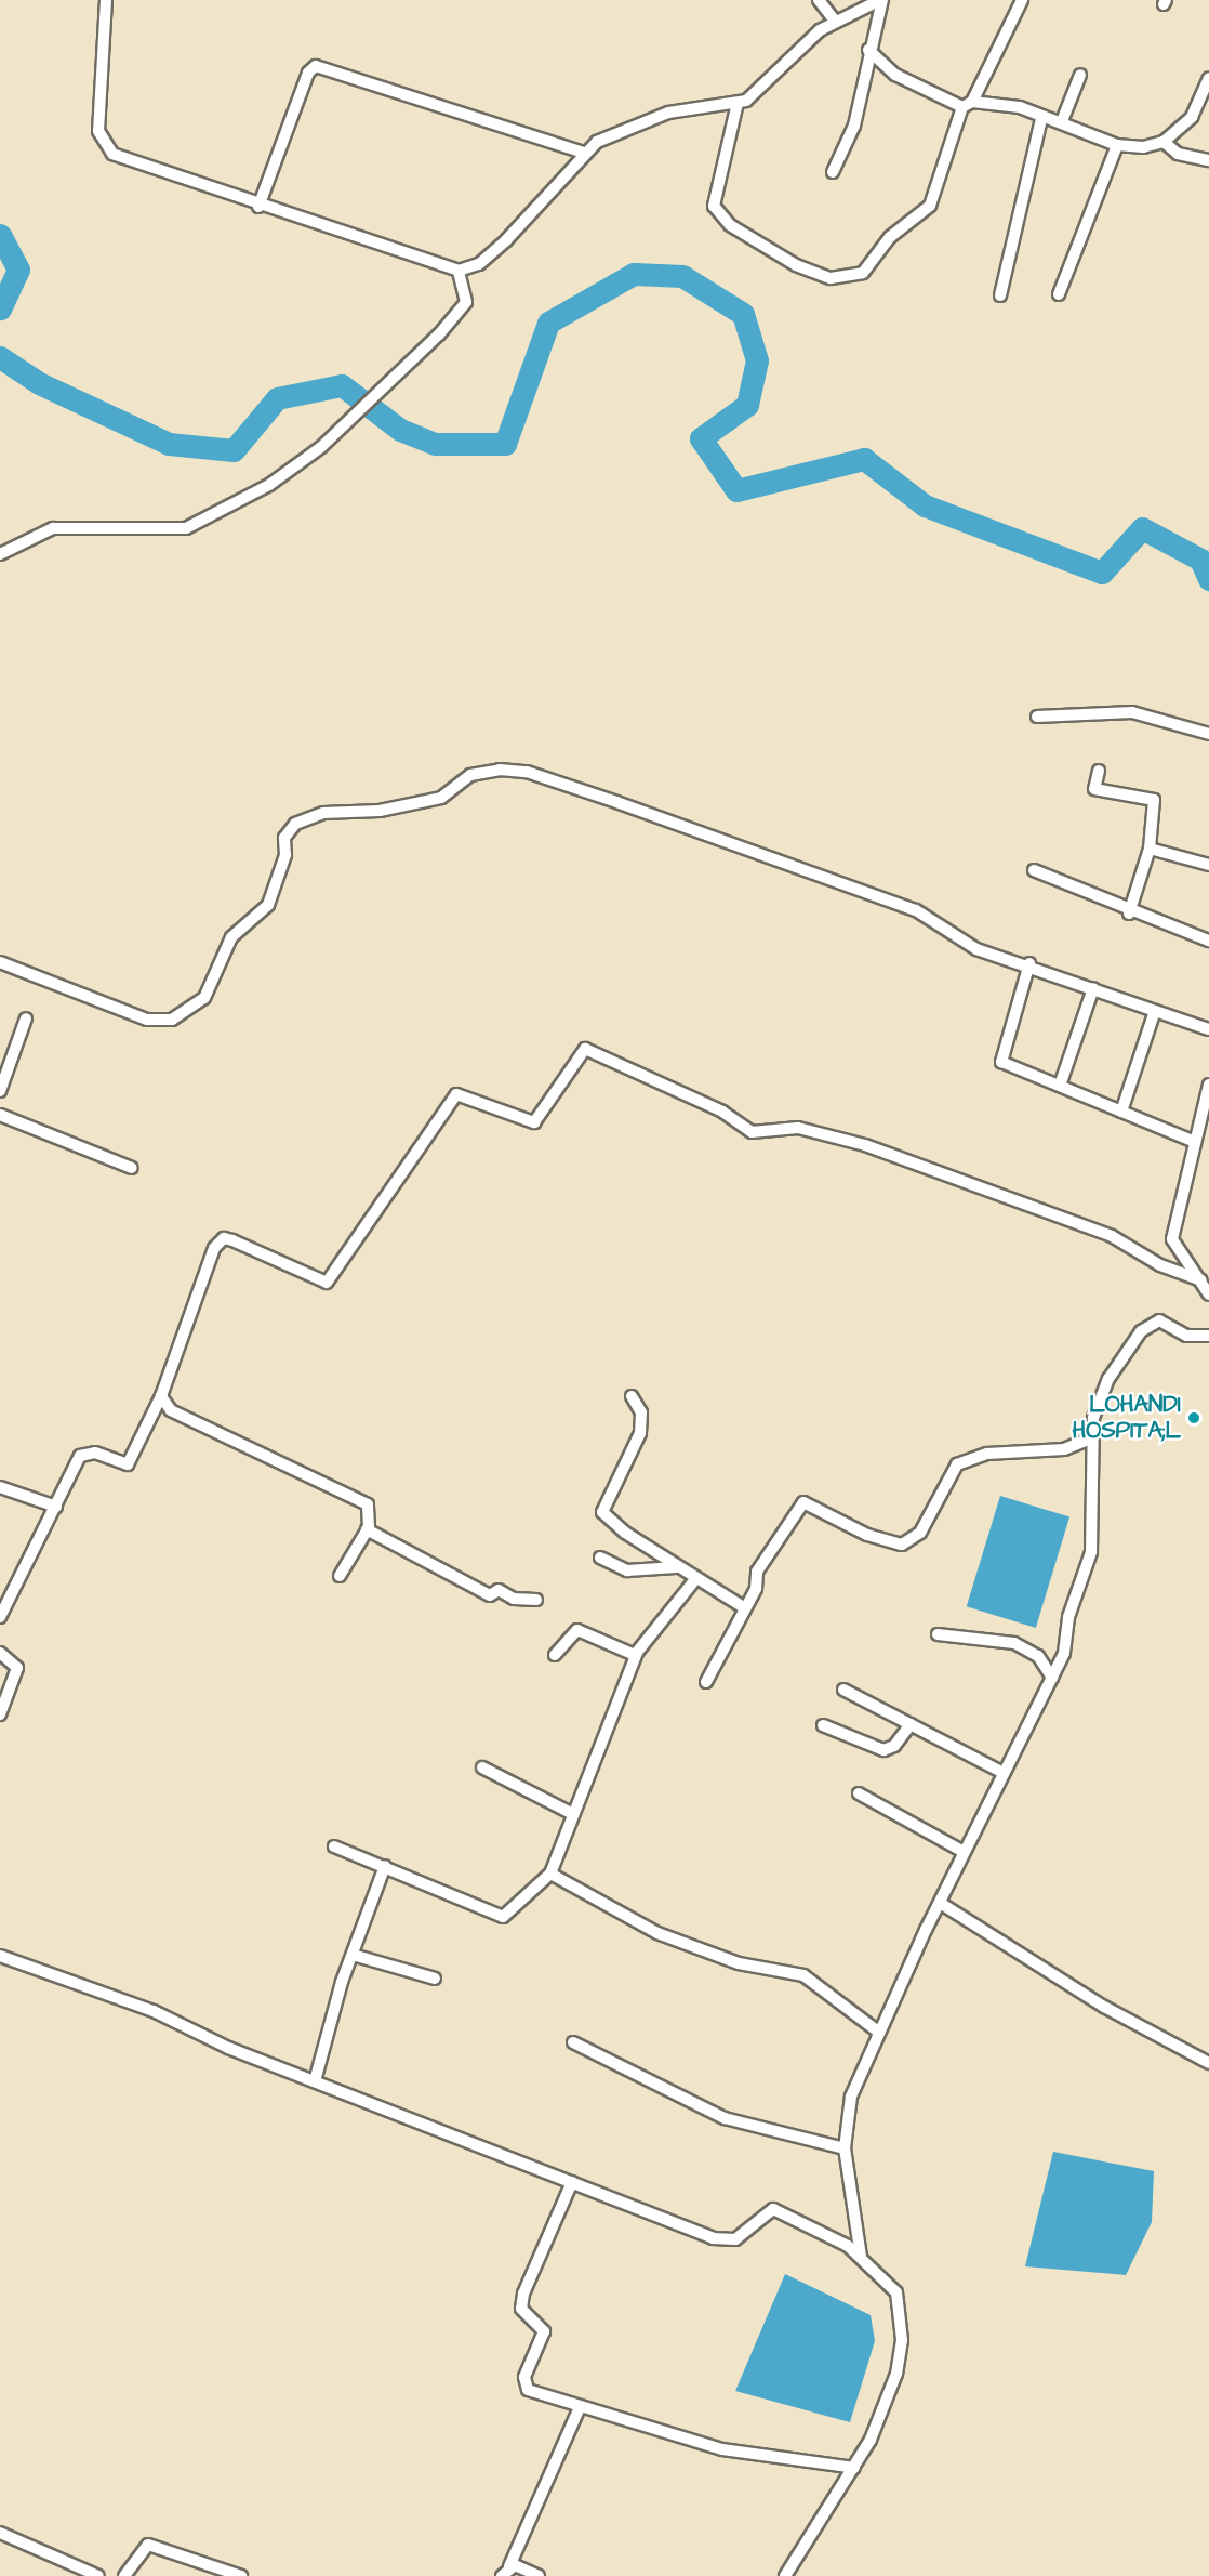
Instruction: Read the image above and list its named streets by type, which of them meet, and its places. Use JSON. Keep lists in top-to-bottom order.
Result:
{
  "places": ["LOHANDI HOSPITA;L"]
}
